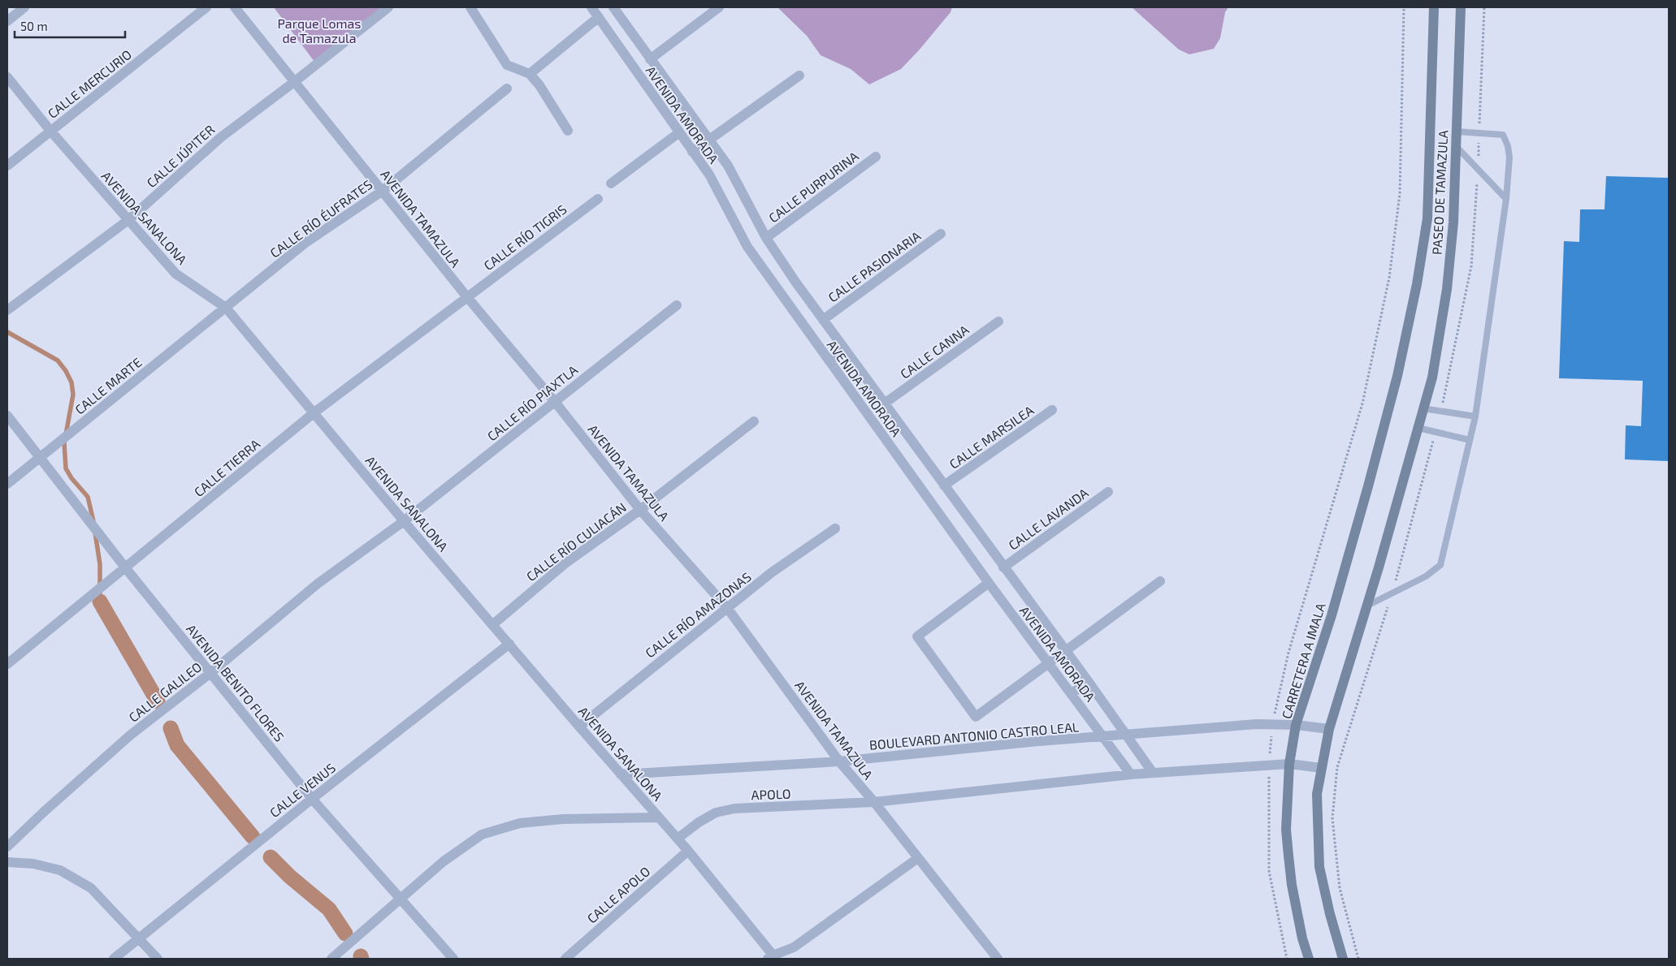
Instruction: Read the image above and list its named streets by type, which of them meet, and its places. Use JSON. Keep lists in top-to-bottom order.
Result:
{
  "streets": {
    "main road": ["PASEO DE TAMAZULA", "CARRETERA A IMALA"],
    "street": [
      "CALLE MERCURIO",
      "AVENIDA AMORADA",
      "CALLE JÚPITER",
      "CALLE PURPURINA",
      "AVENIDA SANALONA",
      "CALLE RÍO ÉUFRATES",
      "AVENIDA TAMAZULA",
      "CALLE RÍO TIGRIS",
      "CALLE PASIONARIA",
      "CALLE CANNA",
      "CALLE MARTE",
      "CALLE RÍO PIAXTLA",
      "CALLE MARSILEA",
      "CALLE TIERRA",
      "CALLE LAVANDA",
      "CALLE RÍO CULIACÁN",
      "CALLE RÍO AMAZONAS",
      "AVENIDA BENITO FLORES",
      "CALLE GALILEO",
      "BOULEVARD ANTONIO CASTRO LEAL",
      "CALLE VENUS",
      "APOLO",
      "CALLE APOLO"
    ]
  },
  "crossings": [
    ["CALLE MERCURIO", "AVENIDA SANALONA"],
    ["AVENIDA AMORADA", "CALLE PURPURINA"],
    ["AVENIDA AMORADA", "CALLE PASIONARIA"],
    ["AVENIDA AMORADA", "CALLE CANNA"],
    ["AVENIDA AMORADA", "CALLE MARSILEA"],
    ["AVENIDA AMORADA", "CALLE LAVANDA"],
    ["AVENIDA AMORADA", "BOULEVARD ANTONIO CASTRO LEAL"],
    ["CALLE JÚPITER", "AVENIDA SANALONA"],
    ["CALLE JÚPITER", "AVENIDA TAMAZULA"],
    ["PASEO DE TAMAZULA", "CARRETERA A IMALA"],
    ["AVENIDA SANALONA", "CALLE RÍO ÉUFRATES"],
    ["AVENIDA SANALONA", "CALLE MARTE"],
    ["AVENIDA SANALONA", "CALLE RÍO PIAXTLA"],
    ["AVENIDA SANALONA", "CALLE TIERRA"],
    ["AVENIDA SANALONA", "CALLE RÍO CULIACÁN"],
    ["AVENIDA SANALONA", "CALLE RÍO AMAZONAS"],
    ["AVENIDA SANALONA", "CALLE GALILEO"],
    ["AVENIDA SANALONA", "BOULEVARD ANTONIO CASTRO LEAL"],
    ["AVENIDA SANALONA", "CALLE VENUS"],
    ["AVENIDA SANALONA", "APOLO"],
    ["AVENIDA SANALONA", "CALLE APOLO"],
    ["CALLE RÍO ÉUFRATES", "AVENIDA TAMAZULA"],
    ["CALLE RÍO ÉUFRATES", "CALLE MARTE"],
    ["AVENIDA TAMAZULA", "CALLE RÍO TIGRIS"],
    ["AVENIDA TAMAZULA", "CALLE RÍO PIAXTLA"],
    ["AVENIDA TAMAZULA", "CALLE TIERRA"],
    ["AVENIDA TAMAZULA", "CALLE RÍO CULIACÁN"],
    ["AVENIDA TAMAZULA", "CALLE RÍO AMAZONAS"],
    ["AVENIDA TAMAZULA", "BOULEVARD ANTONIO CASTRO LEAL"],
    ["AVENIDA TAMAZULA", "APOLO"],
    ["CALLE RÍO TIGRIS", "CALLE TIERRA"],
    ["CALLE MARTE", "AVENIDA BENITO FLORES"],
    ["CALLE RÍO PIAXTLA", "CALLE GALILEO"],
    ["CALLE TIERRA", "AVENIDA BENITO FLORES"],
    ["CARRETERA A IMALA", "BOULEVARD ANTONIO CASTRO LEAL"],
    ["AVENIDA BENITO FLORES", "CALLE GALILEO"],
    ["AVENIDA BENITO FLORES", "CALLE VENUS"]
  ],
  "parks": ["Parque Lomas de Tamazula"],
  "scale_bar": "50 m"
}
